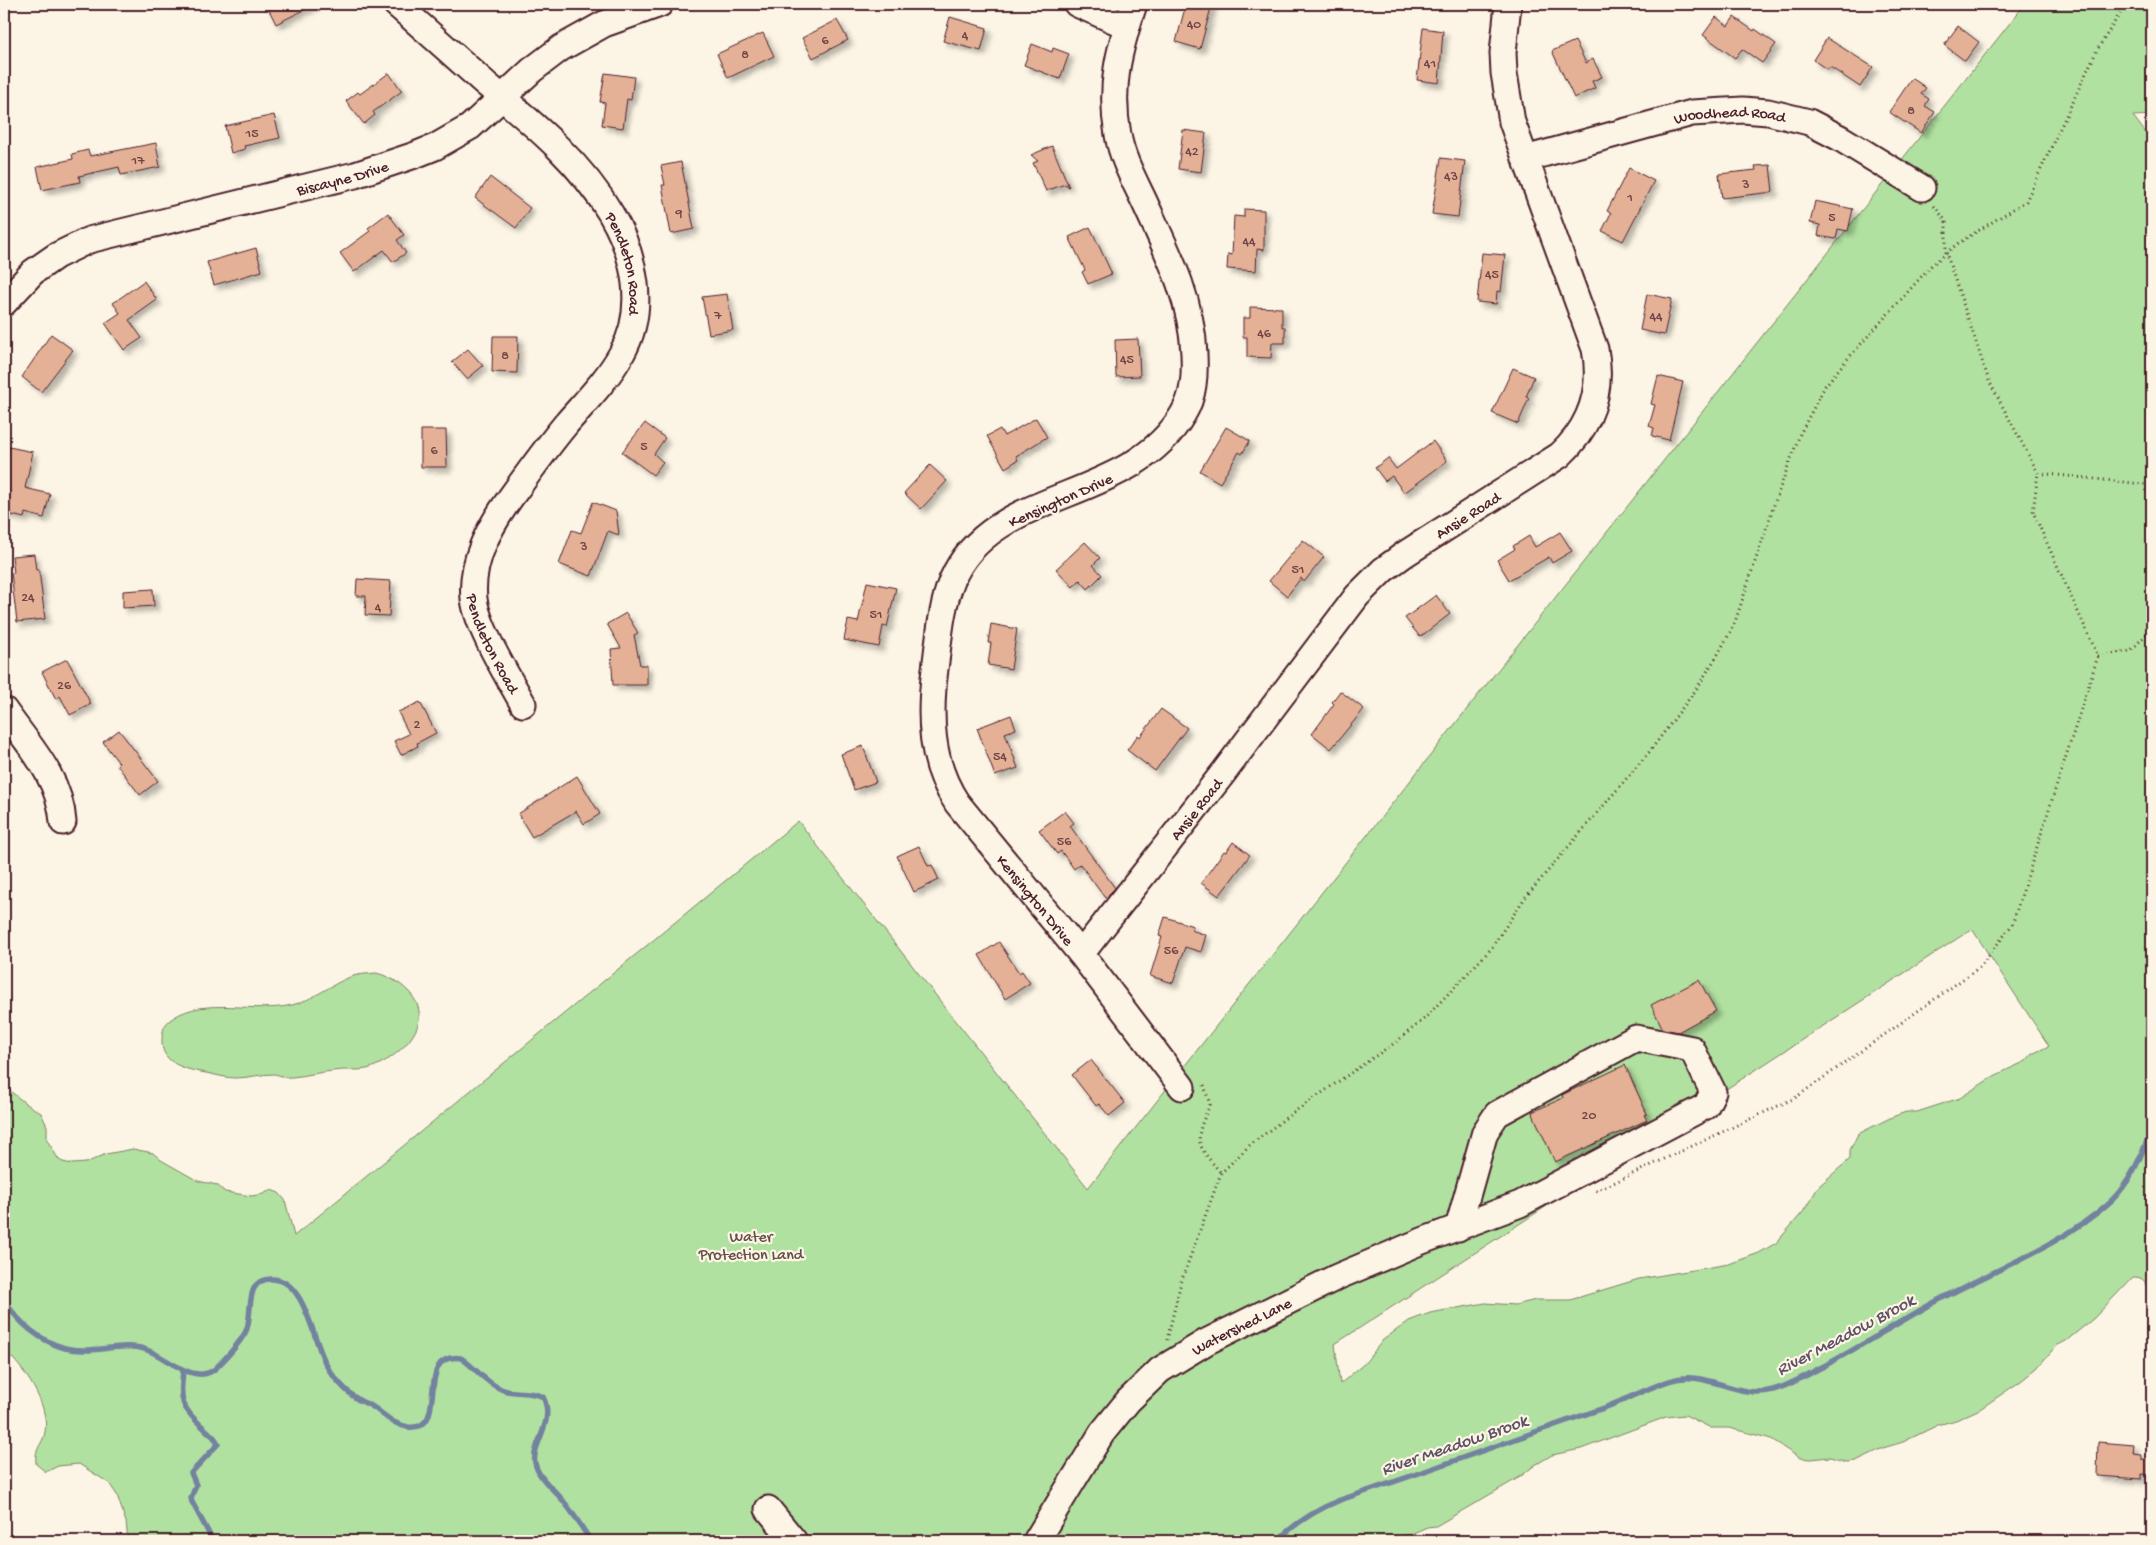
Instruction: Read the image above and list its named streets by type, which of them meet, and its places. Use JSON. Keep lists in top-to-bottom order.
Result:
{
  "streets": {
    "street": [
      "Woodhead Road",
      "Biscayne Drive",
      "Pendleton Road",
      "Kensington Drive",
      "Ansie Road",
      "Watershed Lane"
    ]
  },
  "crossings": [
    ["Woodhead Road", "Ansie Road"],
    ["Biscayne Drive", "Pendleton Road"],
    ["Kensington Drive", "Ansie Road"]
  ],
  "water": ["River Meadow Brook"],
  "parks": ["Water Protection Land"],
  "house_numbers": [
    "40",
    "4",
    "6",
    "8",
    "41",
    "8",
    "15",
    "42",
    "17",
    "43",
    "3",
    "1",
    "9",
    "5",
    "44",
    "45",
    "7",
    "44",
    "46",
    "8",
    "45",
    "5",
    "6",
    "3",
    "51",
    "24",
    "4",
    "51",
    "26",
    "2",
    "54",
    "56",
    "56",
    "20"
  ]
}
